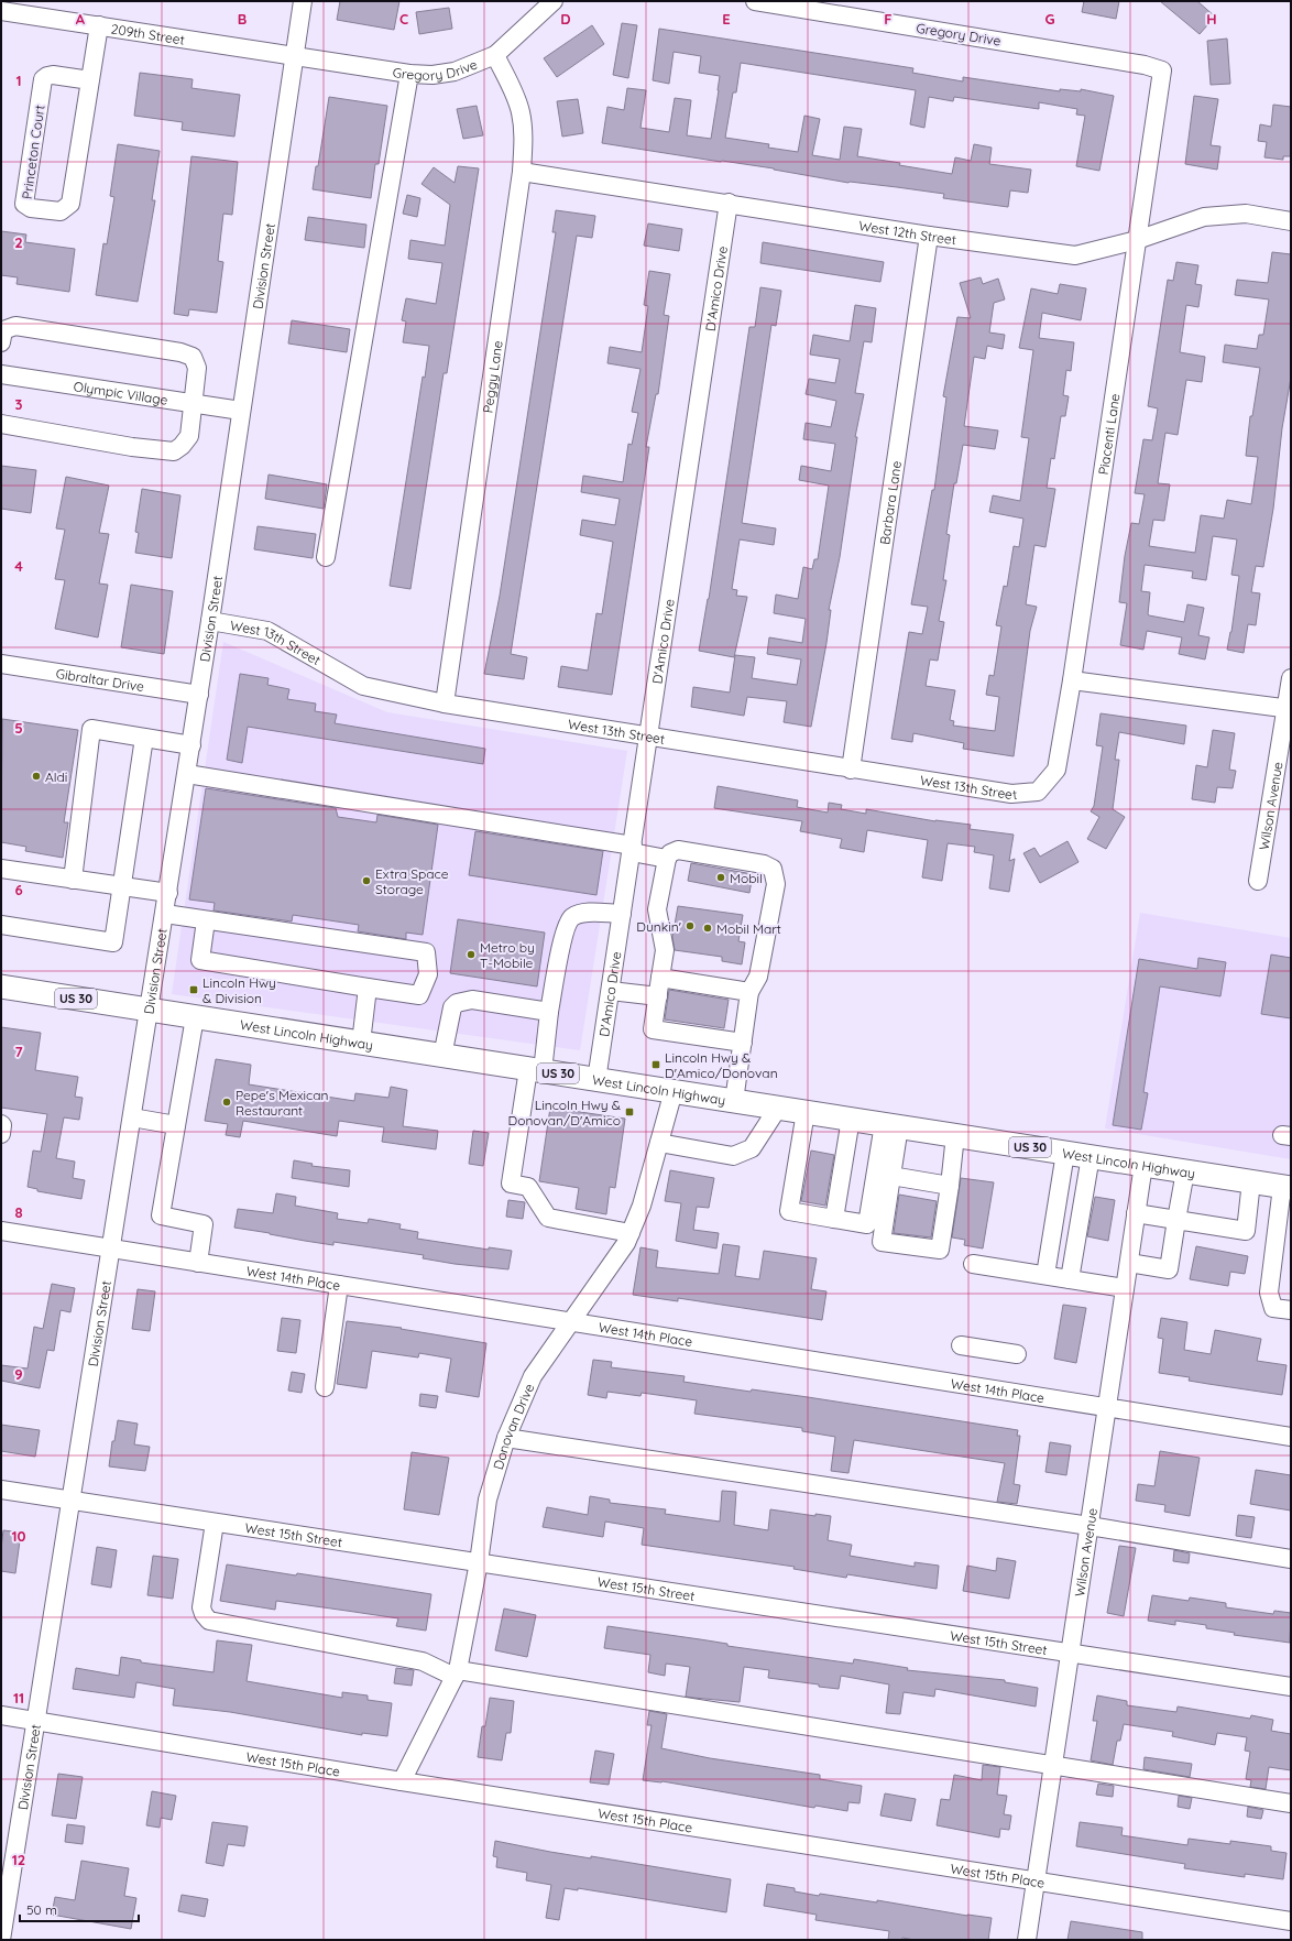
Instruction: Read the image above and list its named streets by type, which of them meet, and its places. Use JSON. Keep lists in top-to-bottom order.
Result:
{
  "streets": {
    "main road": ["US 30", "West Lincoln Highway"],
    "street": [
      "209th Street",
      "Gregory Drive",
      "Princeton Court",
      "West 12th Street",
      "Division Street",
      "D'Amico Drive",
      "Peggy Lane",
      "Olympic Village",
      "Piacenti Lane",
      "Barbara Lane",
      "West 13th Street",
      "Gibraltar Drive",
      "Wilson Avenue",
      "West 14th Place",
      "Donovan Drive",
      "West 15th Street",
      "West 15th Place"
    ]
  },
  "crossings": [
    ["209th Street", "Gregory Drive"],
    ["209th Street", "Princeton Court"],
    ["209th Street", "Division Street"],
    ["Gregory Drive", "Division Street"],
    ["Gregory Drive", "Peggy Lane"],
    ["Gregory Drive", "Piacenti Lane"],
    ["West 12th Street", "D'Amico Drive"],
    ["West 12th Street", "Peggy Lane"],
    ["West 12th Street", "Piacenti Lane"],
    ["West 12th Street", "Barbara Lane"],
    ["Division Street", "Olympic Village"],
    ["Division Street", "West 13th Street"],
    ["Division Street", "Gibraltar Drive"],
    ["Division Street", "West Lincoln Highway"],
    ["Division Street", "West 14th Place"],
    ["Division Street", "West 15th Street"],
    ["Division Street", "West 15th Place"],
    ["D'Amico Drive", "West 13th Street"],
    ["D'Amico Drive", "West Lincoln Highway"],
    ["Peggy Lane", "West 13th Street"],
    ["Piacenti Lane", "West 13th Street"],
    ["Barbara Lane", "West 13th Street"],
    ["Wilson Avenue", "West Lincoln Highway"],
    ["Wilson Avenue", "West 14th Place"],
    ["Wilson Avenue", "West 15th Street"],
    ["Wilson Avenue", "West 15th Place"],
    ["West Lincoln Highway", "Donovan Drive"],
    ["West 14th Place", "Donovan Drive"],
    ["Donovan Drive", "West 15th Street"],
    ["Donovan Drive", "West 15th Place"]
  ],
  "places": {
    "other": [
      "Aldi",
      "Mobil",
      "Extra Space Storage",
      "Dunkin'",
      "Mobil Mart",
      "Metro by T-Mobile",
      "Pepe's Mexican Restaurant"
    ],
    "transit": ["Lincoln Hwy & Division", "Lincoln Hwy & D'Amico/Donovan", "Lincoln Hwy & Donovan/D'Amico"]
  },
  "scale_bar": "50 m",
  "grid": {
    "columns": [
      "A",
      "B",
      "C",
      "D",
      "E",
      "F",
      "G",
      "H"
    ],
    "rows": [
      "1",
      "2",
      "3",
      "4",
      "5",
      "6",
      "7",
      "8",
      "9",
      "10",
      "11",
      "12"
    ]
  }
}
